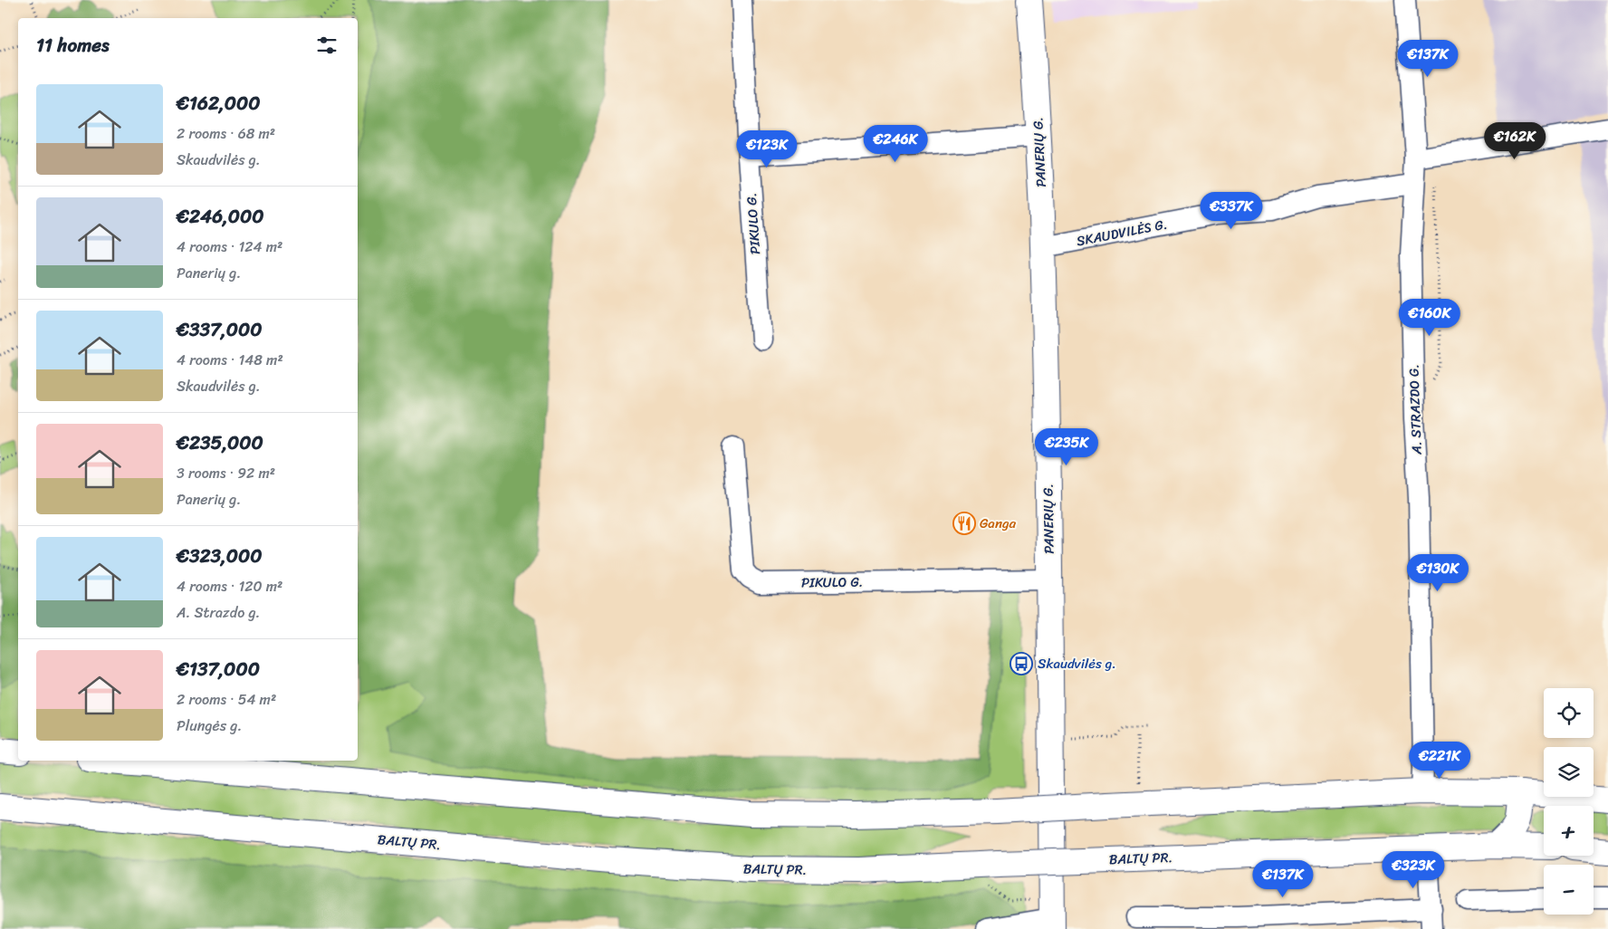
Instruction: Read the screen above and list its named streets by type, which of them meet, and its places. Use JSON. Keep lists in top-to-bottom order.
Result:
{
  "streets": {
    "main road": ["PANERIŲ G.", "BALTŲ PR."],
    "street": ["PIKULO G.", "SKAUDVILĖS G.", "A. STRAZDO G."]
  },
  "crossings": [
    ["PANERIŲ G.", "PIKULO G."],
    ["PANERIŲ G.", "SKAUDVILĖS G."],
    ["SKAUDVILĖS G.", "A. STRAZDO G."]
  ],
  "places": {
    "restaurant": ["Ganga"],
    "bus stop": ["Skaudvilės g."]
  },
  "page": {
    "heading": "11 homes",
    "price": [
      "€137K",
      "€162K",
      "€246K",
      "€123K",
      "€337K",
      "€160K",
      "€235K",
      "€130K",
      "€221K",
      "€323K",
      "€137K"
    ],
    "list": [
      {
        "name": "€162,000",
        "note": "2 rooms · 68 m² · Skaudvilės g."
      },
      {
        "name": "€246,000",
        "note": "4 rooms · 124 m² · Panerių g."
      },
      {
        "name": "€337,000",
        "note": "4 rooms · 148 m² · Skaudvilės g."
      },
      {
        "name": "€235,000",
        "note": "3 rooms · 92 m² · Panerių g."
      },
      {
        "name": "€323,000",
        "note": "4 rooms · 120 m² · A. Strazdo g."
      },
      {
        "name": "€137,000",
        "note": "2 rooms · 54 m² · Plungės g."
      }
    ],
    "map_buttons": ["+", "−"]
  }
}
